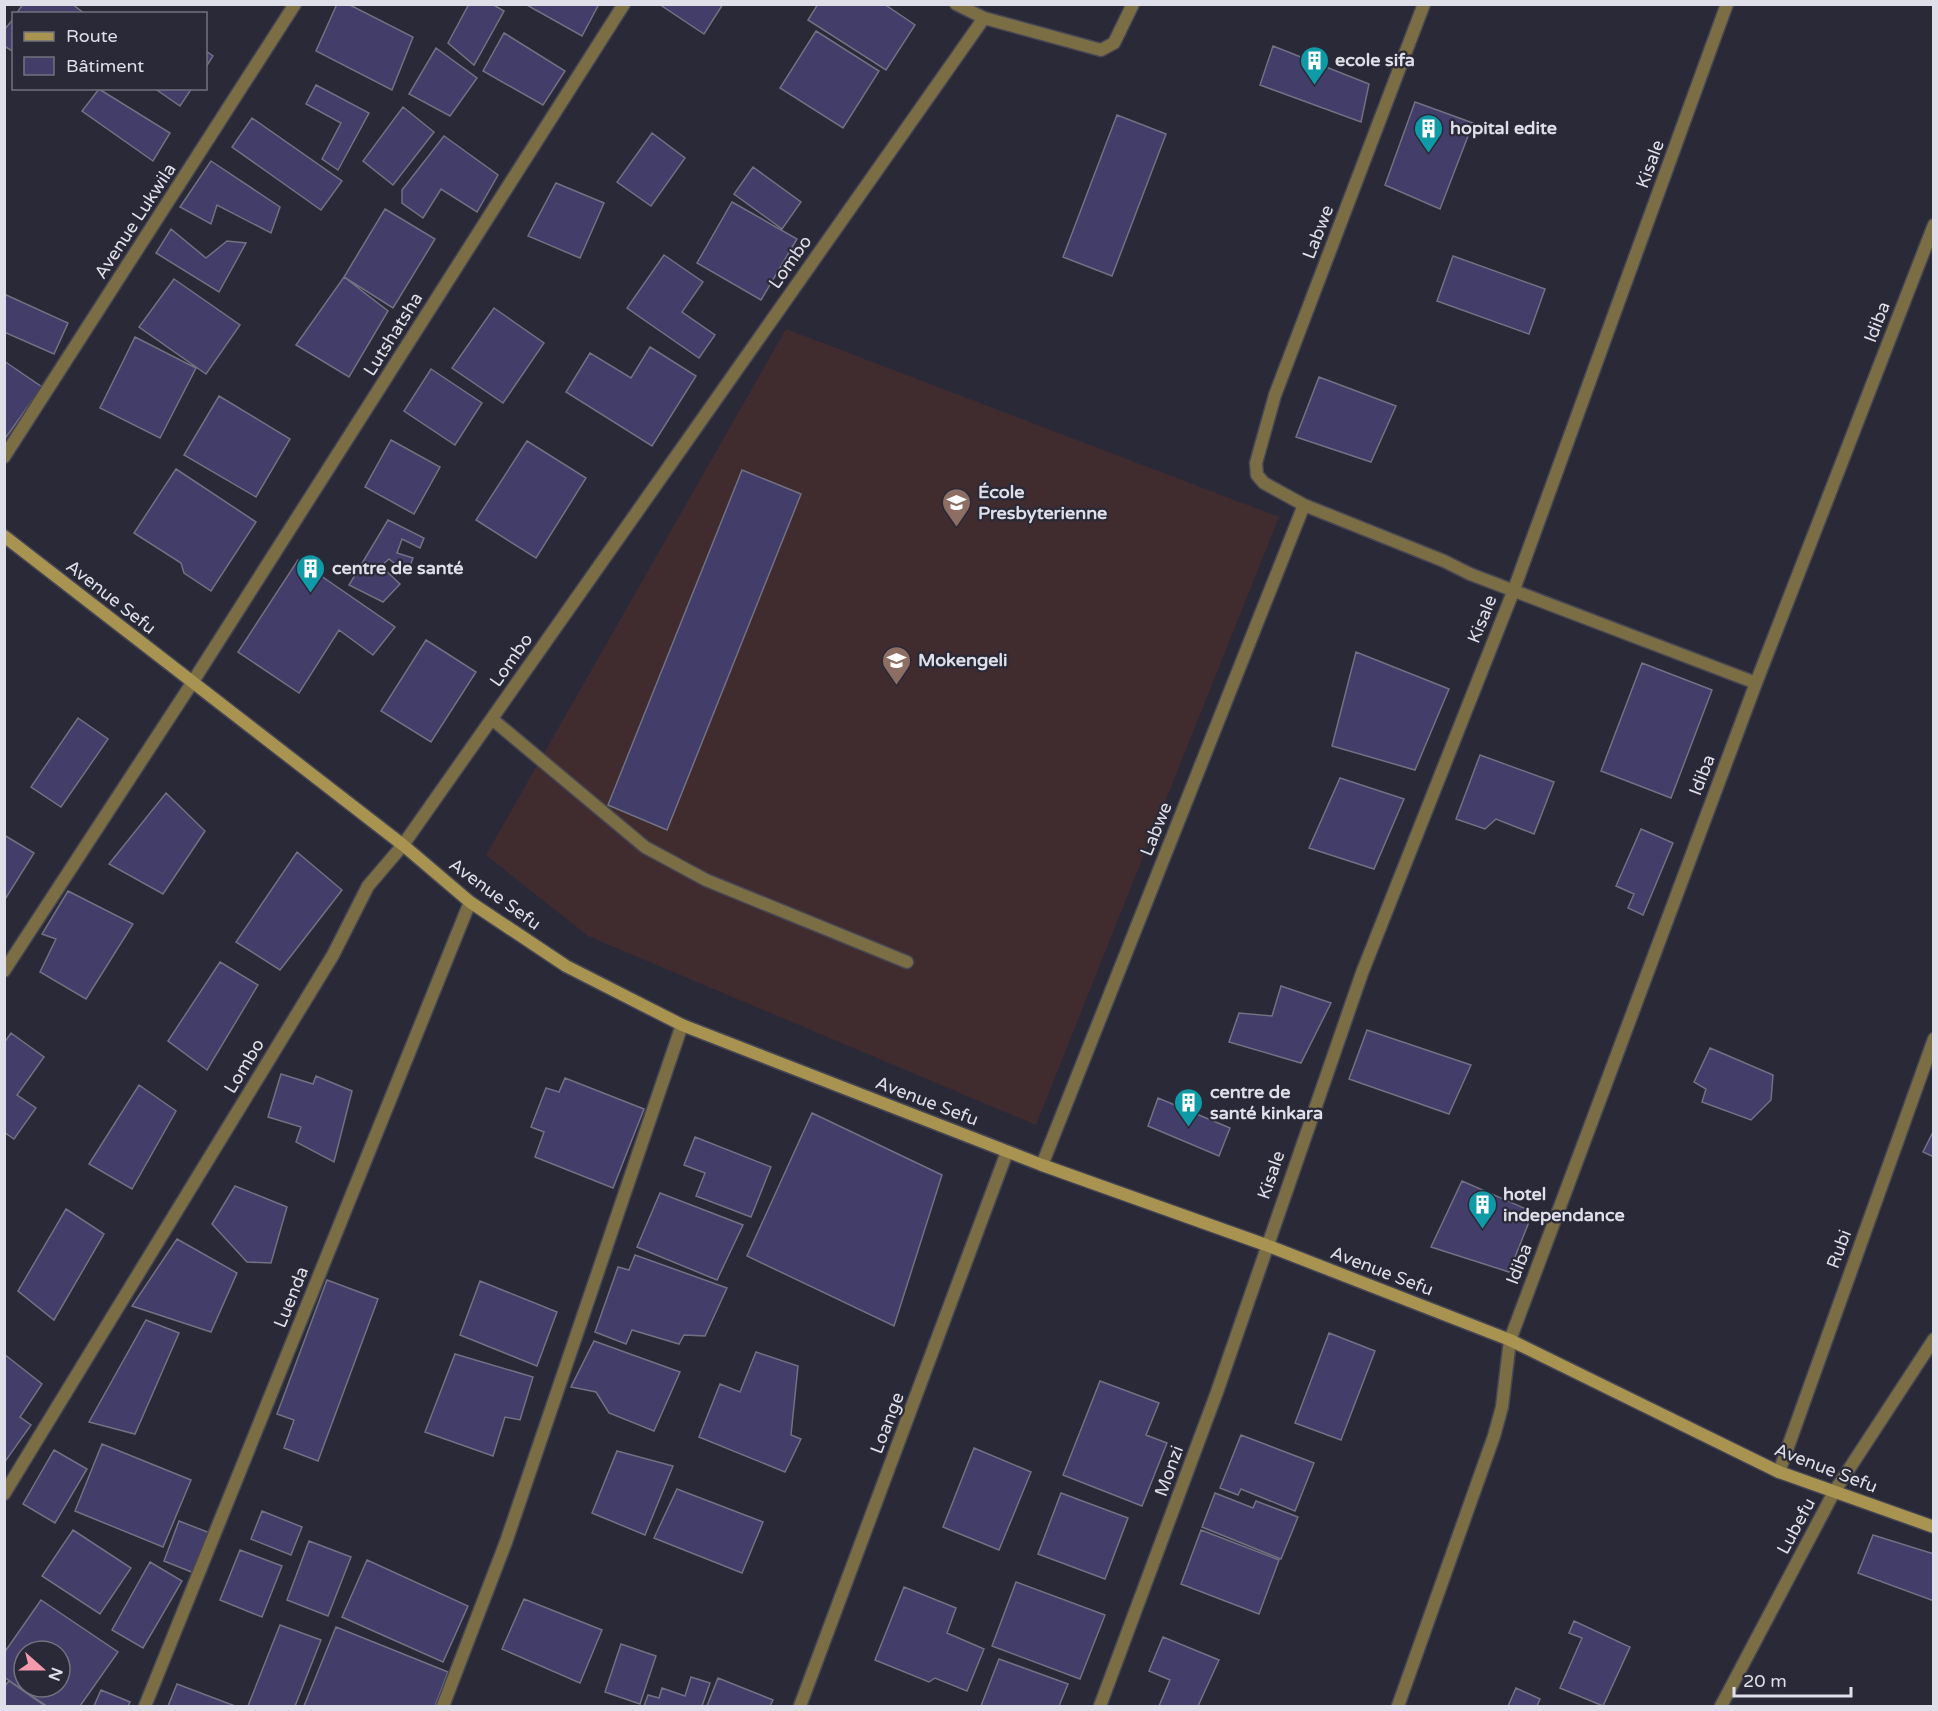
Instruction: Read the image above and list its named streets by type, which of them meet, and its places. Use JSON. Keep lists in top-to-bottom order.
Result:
{
  "streets": {
    "main road": ["Avenue Sefu"],
    "street": [
      "Kisale",
      "Avenue Lukwila",
      "Labwe",
      "Lombo",
      "Idiba",
      "Lutshatsha",
      "Rubi",
      "Luenda",
      "Loange",
      "Monzi",
      "Lubefu"
    ]
  },
  "crossings": [
    ["Kisale", "Avenue Sefu"],
    ["Kisale", "Monzi"],
    ["Labwe", "Avenue Sefu"],
    ["Lombo", "Avenue Sefu"],
    ["Idiba", "Avenue Sefu"],
    ["Lutshatsha", "Avenue Sefu"],
    ["Avenue Sefu", "Rubi"],
    ["Avenue Sefu", "Luenda"],
    ["Avenue Sefu", "Loange"],
    ["Avenue Sefu", "Monzi"],
    ["Avenue Sefu", "Lubefu"]
  ],
  "places": {
    "building": [
      "ecole sifa",
      "hopital edite",
      "centre de santé",
      "centre de santé kinkara",
      "hotel independance"
    ],
    "school or university": ["École Presbyterienne", "Mokengeli"]
  },
  "legend": ["Route", "Bâtiment"],
  "scale_bar": "20 m",
  "north": "right"
}
